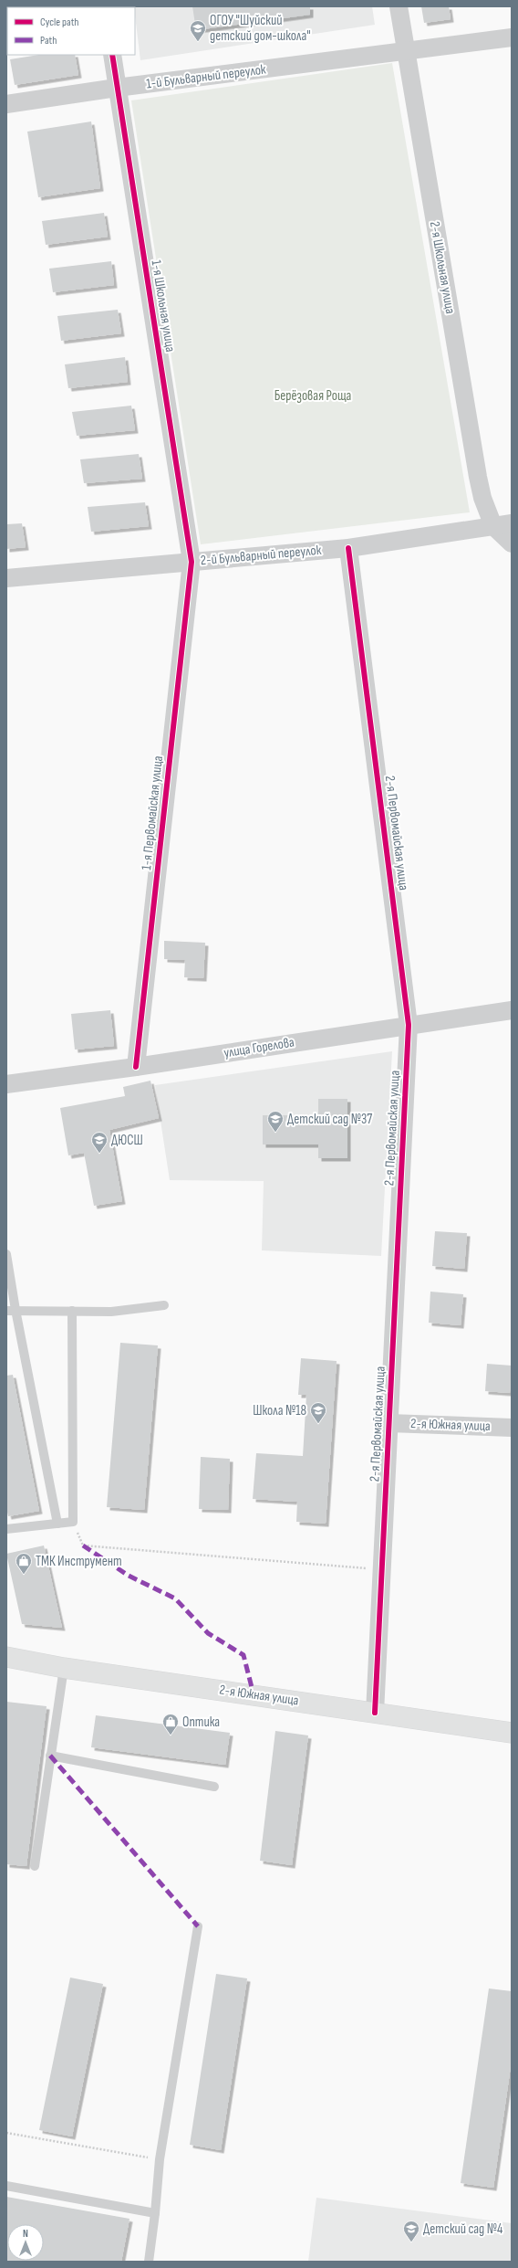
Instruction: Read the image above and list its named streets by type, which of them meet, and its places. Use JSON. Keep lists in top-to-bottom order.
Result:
{
  "streets": {
    "street": [
      "1-й Бульварный переулок",
      "2-я Школьная улица",
      "1-я Школьная улица",
      "2-й Бульварный переулок",
      "1-я Первомайская улица",
      "2-я Первомайская улица",
      "улица Горелова",
      "2-я Южная улица"
    ]
  },
  "crossings": [
    ["1-й Бульварный переулок", "2-я Школьная улица"],
    ["1-й Бульварный переулок", "1-я Школьная улица"],
    ["2-я Школьная улица", "2-й Бульварный переулок"],
    ["1-я Школьная улица", "2-й Бульварный переулок"],
    ["1-я Школьная улица", "1-я Первомайская улица"],
    ["2-й Бульварный переулок", "1-я Первомайская улица"],
    ["2-й Бульварный переулок", "2-я Первомайская улица"],
    ["1-я Первомайская улица", "улица Горелова"],
    ["2-я Первомайская улица", "улица Горелова"],
    ["2-я Первомайская улица", "2-я Южная улица"]
  ],
  "parks": ["Берёзовая Роща"],
  "places": {
    "school or university": [
      "ОГОУ \"Шуйский детский дом-школа\"",
      "Детский сад №37",
      "ДЮСШ",
      "Школа №18",
      "Детский сад №4"
    ],
    "shop": ["ТМК Инструмент", "Оптика"]
  },
  "legend": ["Cycle path", "Path"],
  "north": "top"
}
